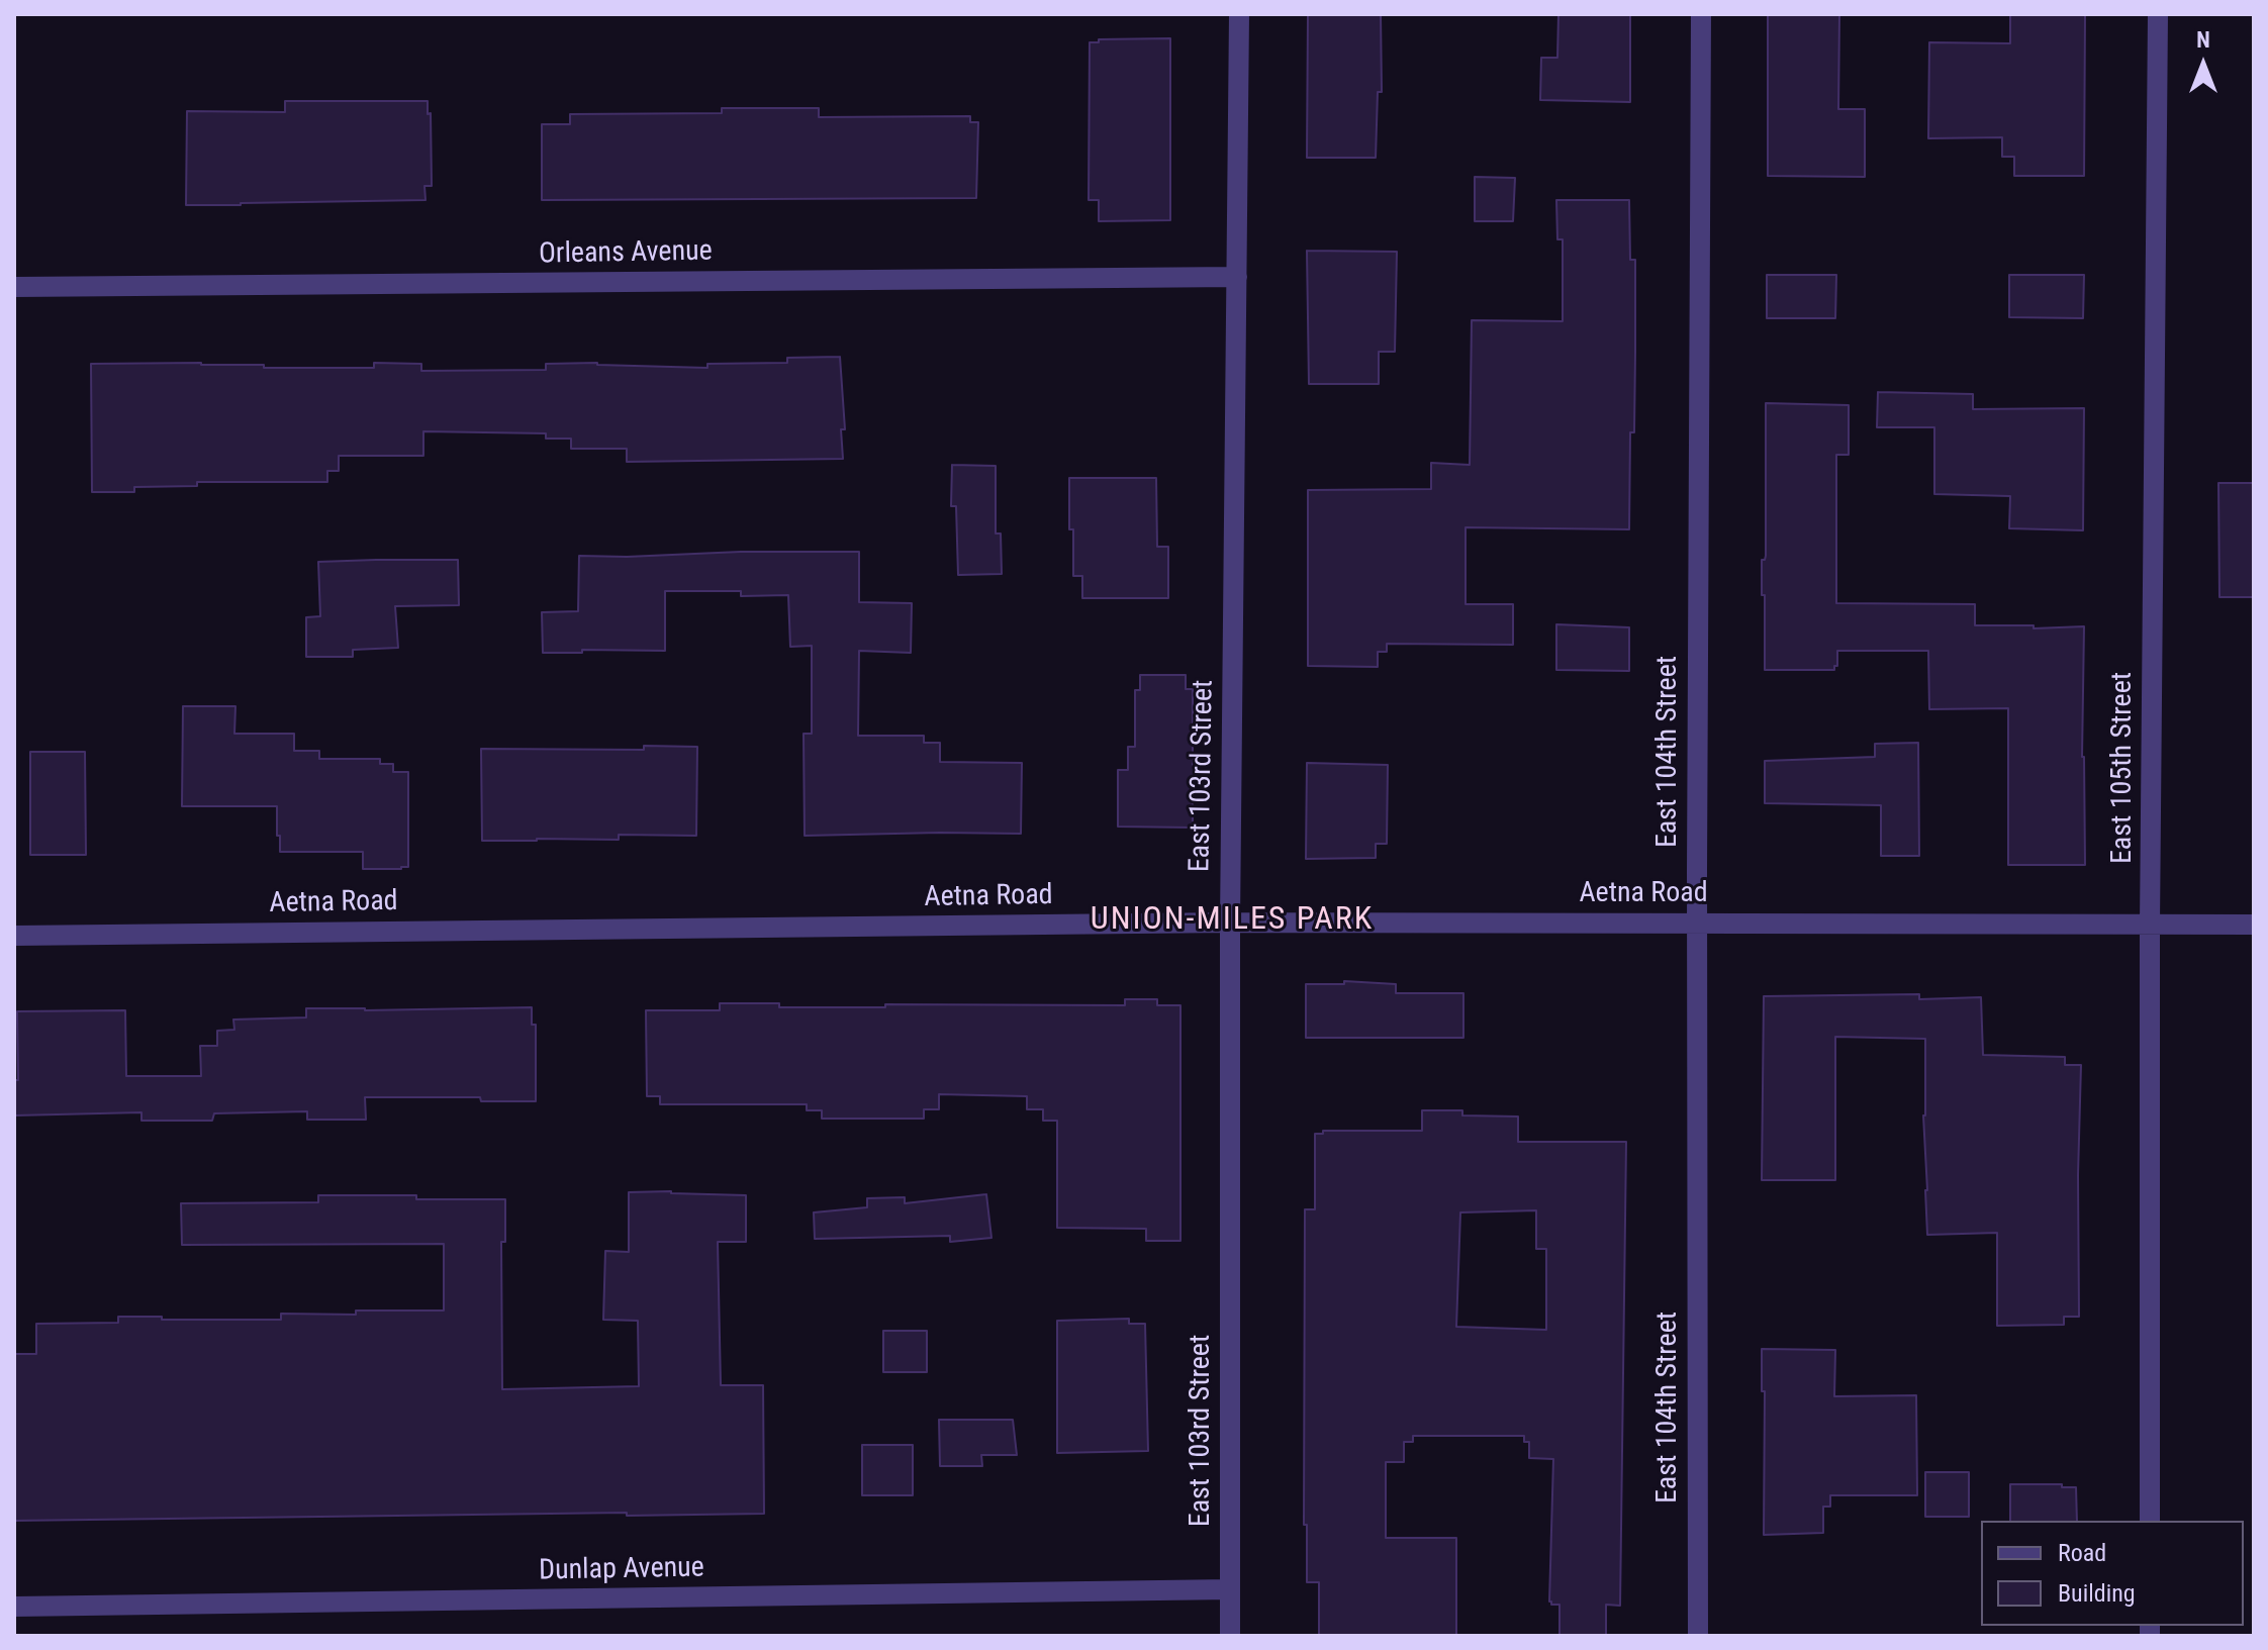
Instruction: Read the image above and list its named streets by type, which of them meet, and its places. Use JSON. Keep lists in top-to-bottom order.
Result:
{
  "streets": {
    "street": [
      "Orleans Avenue",
      "East 104th Street",
      "East 105th Street",
      "East 103rd Street",
      "Aetna Road",
      "Dunlap Avenue"
    ]
  },
  "crossings": [
    ["Orleans Avenue", "East 103rd Street"],
    ["East 104th Street", "Aetna Road"],
    ["East 105th Street", "Aetna Road"],
    ["East 103rd Street", "Aetna Road"],
    ["East 103rd Street", "Dunlap Avenue"]
  ],
  "districts": ["UNION-MILES PARK"],
  "legend": ["Road", "Building"],
  "north": "top"
}
